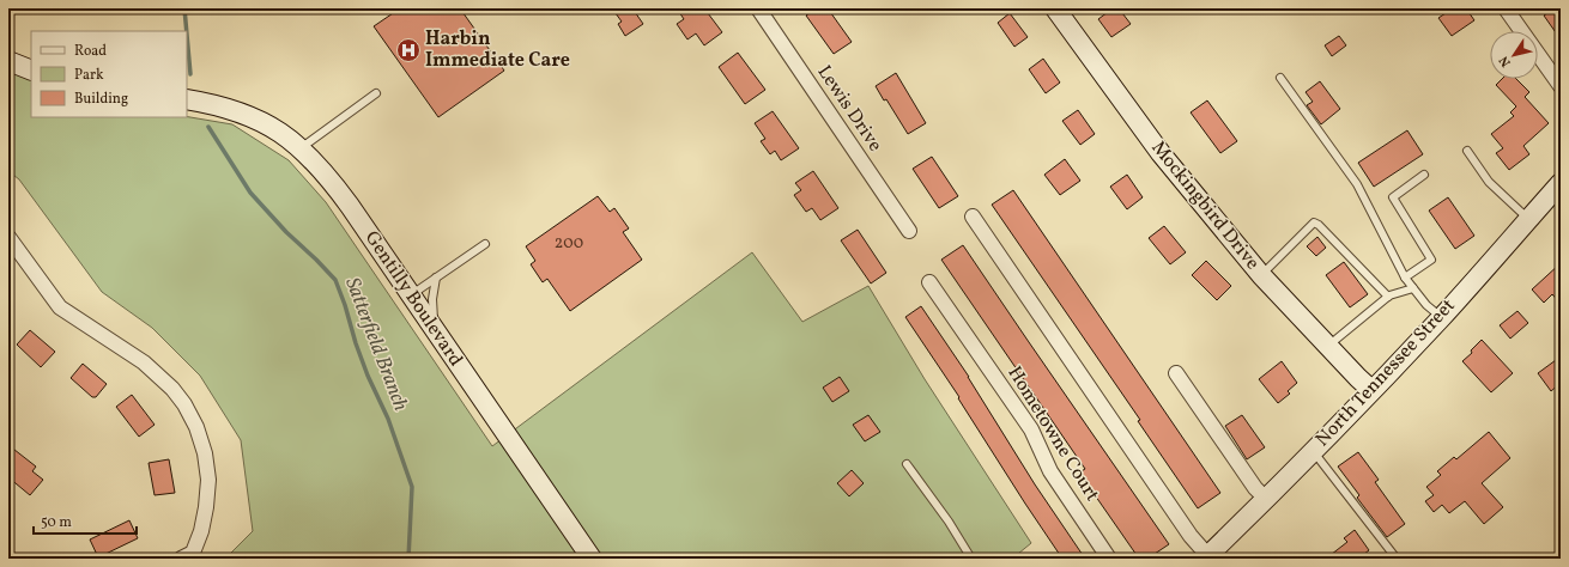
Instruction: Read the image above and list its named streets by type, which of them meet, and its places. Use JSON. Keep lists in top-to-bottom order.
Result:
{
  "streets": {
    "street": [
      "Lewis Drive",
      "Mockingbird Drive",
      "Gentilly Boulevard",
      "North Tennessee Street",
      "Hometowne Court"
    ]
  },
  "crossings": [
    ["Mockingbird Drive", "North Tennessee Street"]
  ],
  "water": ["Satterfield Branch"],
  "places": {
    "hospital": ["Harbin Immediate Care"]
  },
  "house_numbers": ["200"],
  "legend": ["Road", "Park", "Building"],
  "scale_bar": "50 m",
  "north": "bottom left"
}
